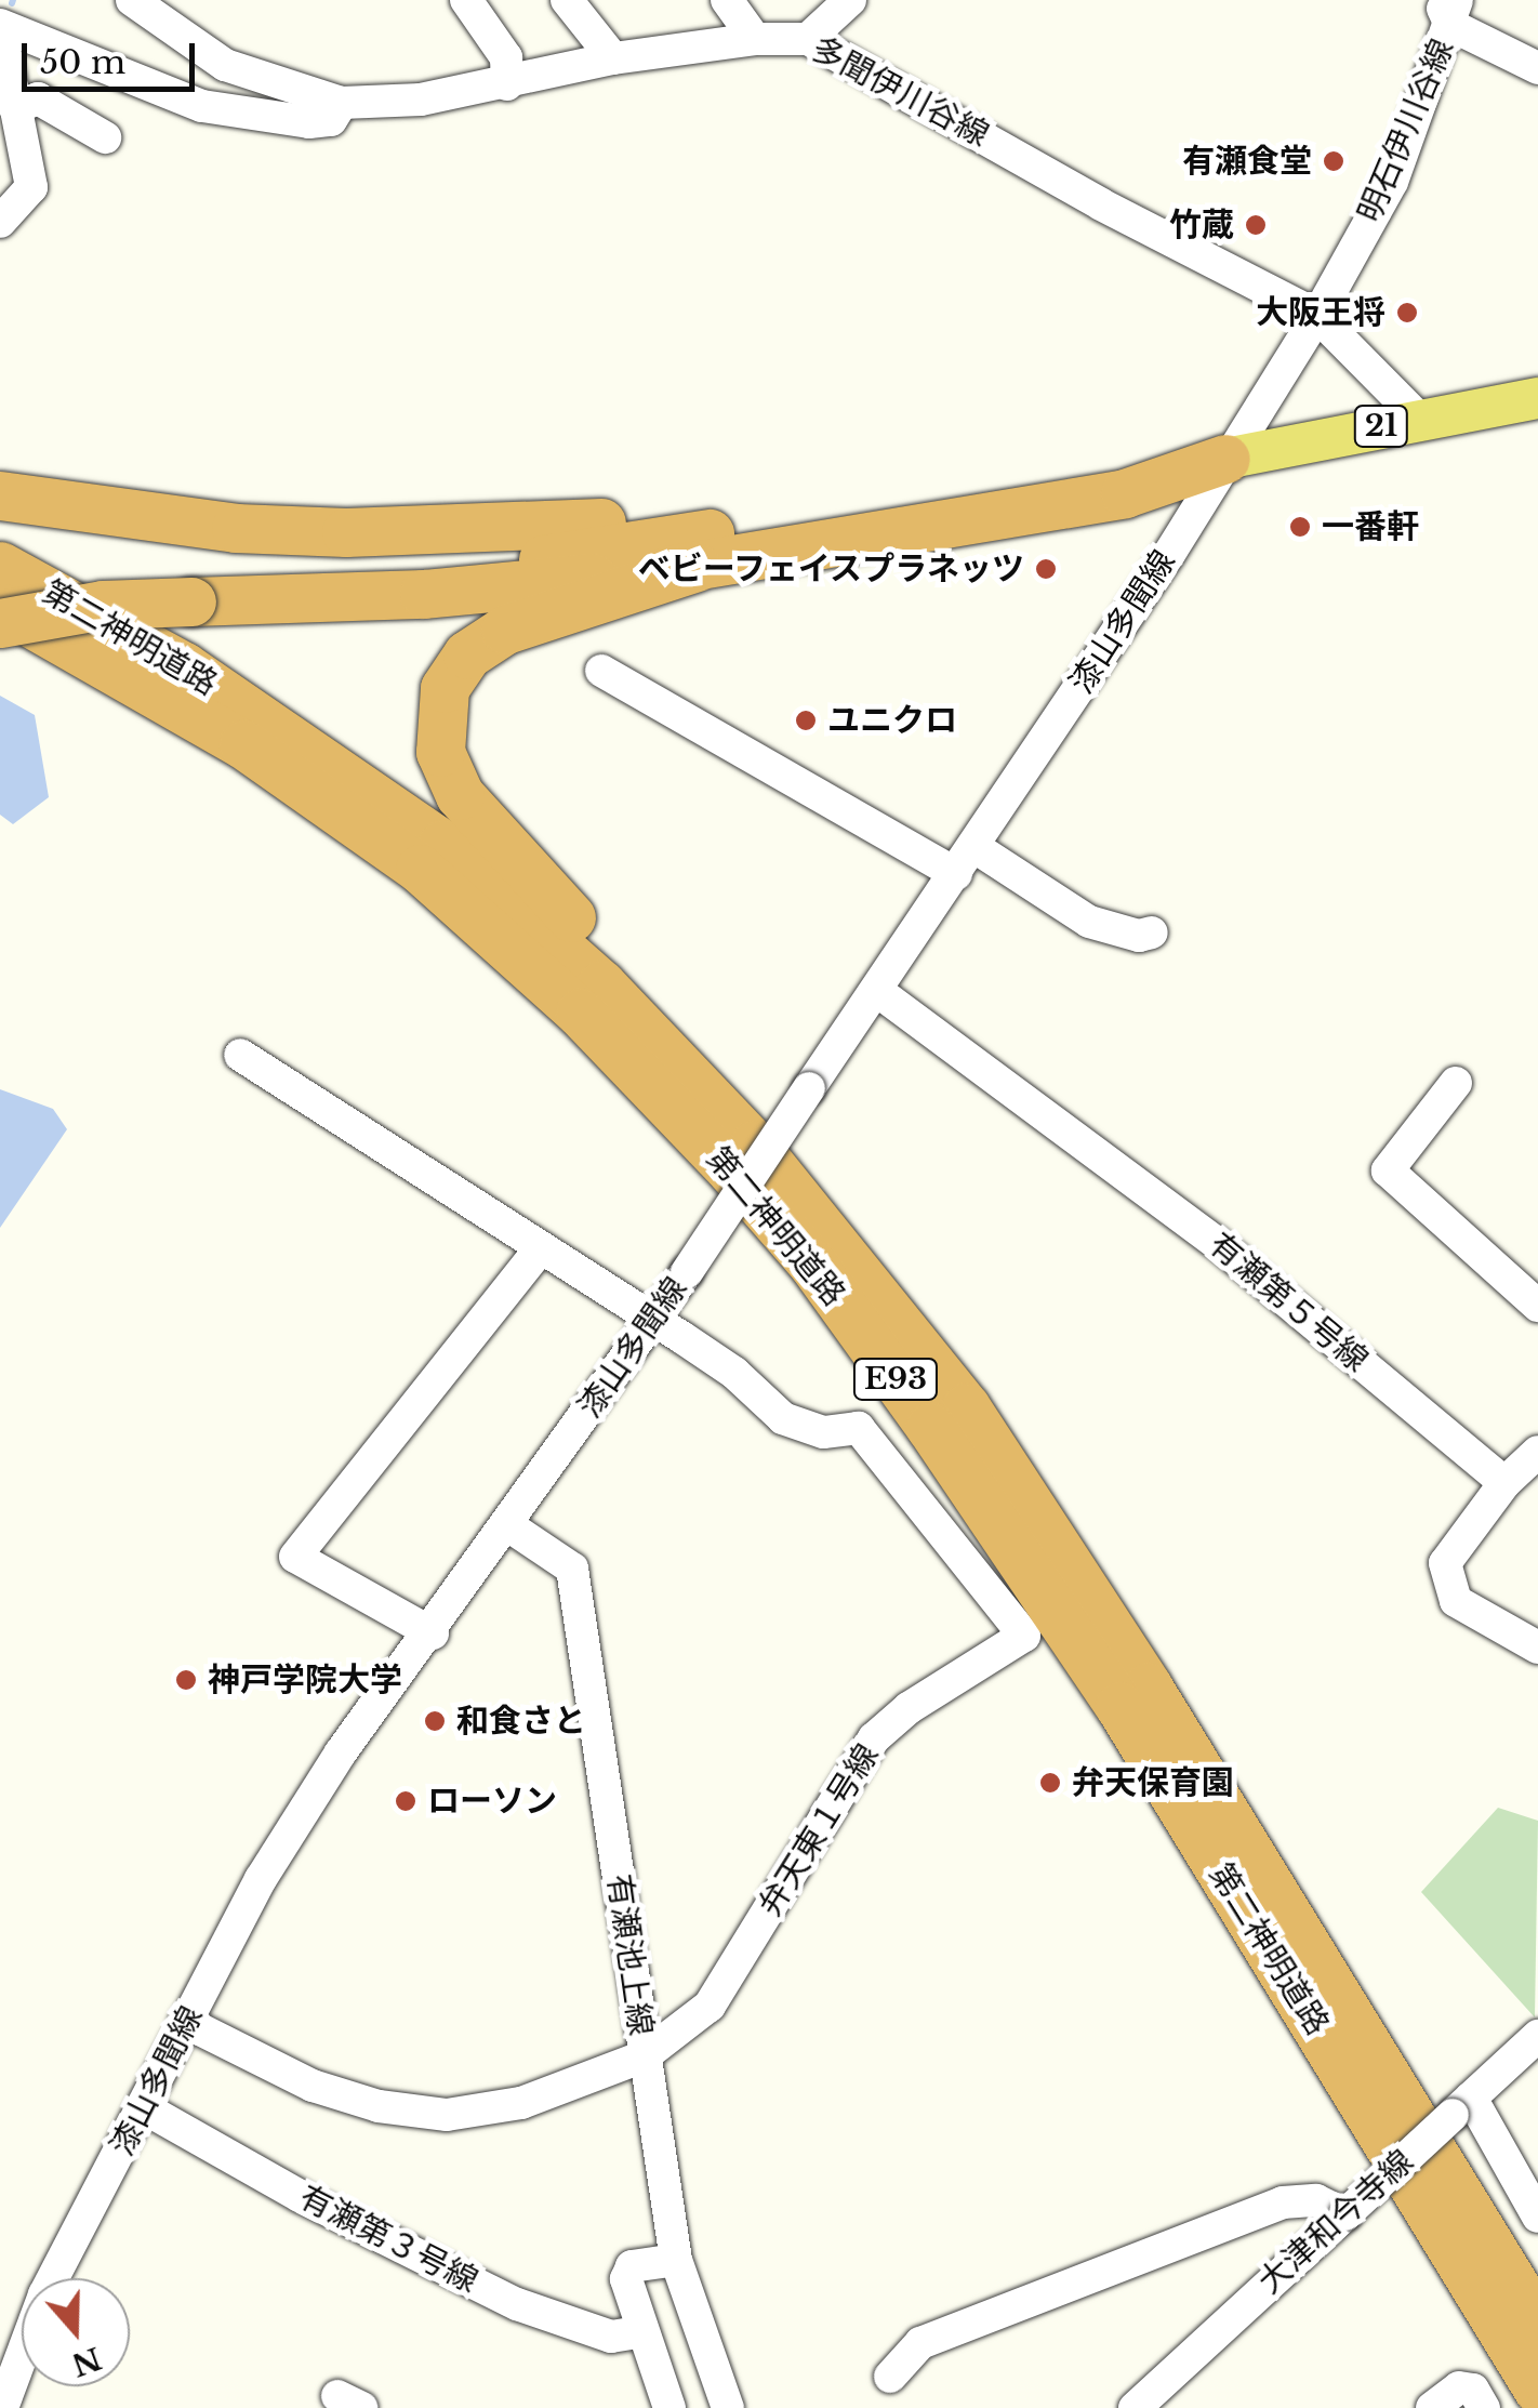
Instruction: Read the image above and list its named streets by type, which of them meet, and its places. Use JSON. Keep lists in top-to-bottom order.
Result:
{
  "streets": {
    "highway": ["第二神明道路", "E93"],
    "main road": ["21"],
    "street": [
      "多聞伊川谷線",
      "明石伊川谷線",
      "漆山多聞線",
      "有瀬第５号線",
      "弁天東１号線",
      "有瀬池上線",
      "大津和今寺線",
      "有瀬第３号線"
    ]
  },
  "crossings": [
    ["多聞伊川谷線", "明石伊川谷線"],
    ["多聞伊川谷線", "21"],
    ["多聞伊川谷線", "漆山多聞線"],
    ["明石伊川谷線", "漆山多聞線"],
    ["21", "漆山多聞線"],
    ["漆山多聞線", "有瀬第５号線"],
    ["漆山多聞線", "弁天東１号線"],
    ["漆山多聞線", "有瀬池上線"],
    ["漆山多聞線", "有瀬第３号線"],
    ["弁天東１号線", "有瀬池上線"]
  ],
  "places": [
    "有瀬食堂",
    "竹蔵",
    "大阪王将",
    "一番軒",
    "ベビーフェイスプラネッツ",
    "ユニクロ",
    "神戸学院大学",
    "和食さと",
    "弁天保育園",
    "ローソン"
  ],
  "scale_bar": "50 m",
  "north": "bottom"
}
